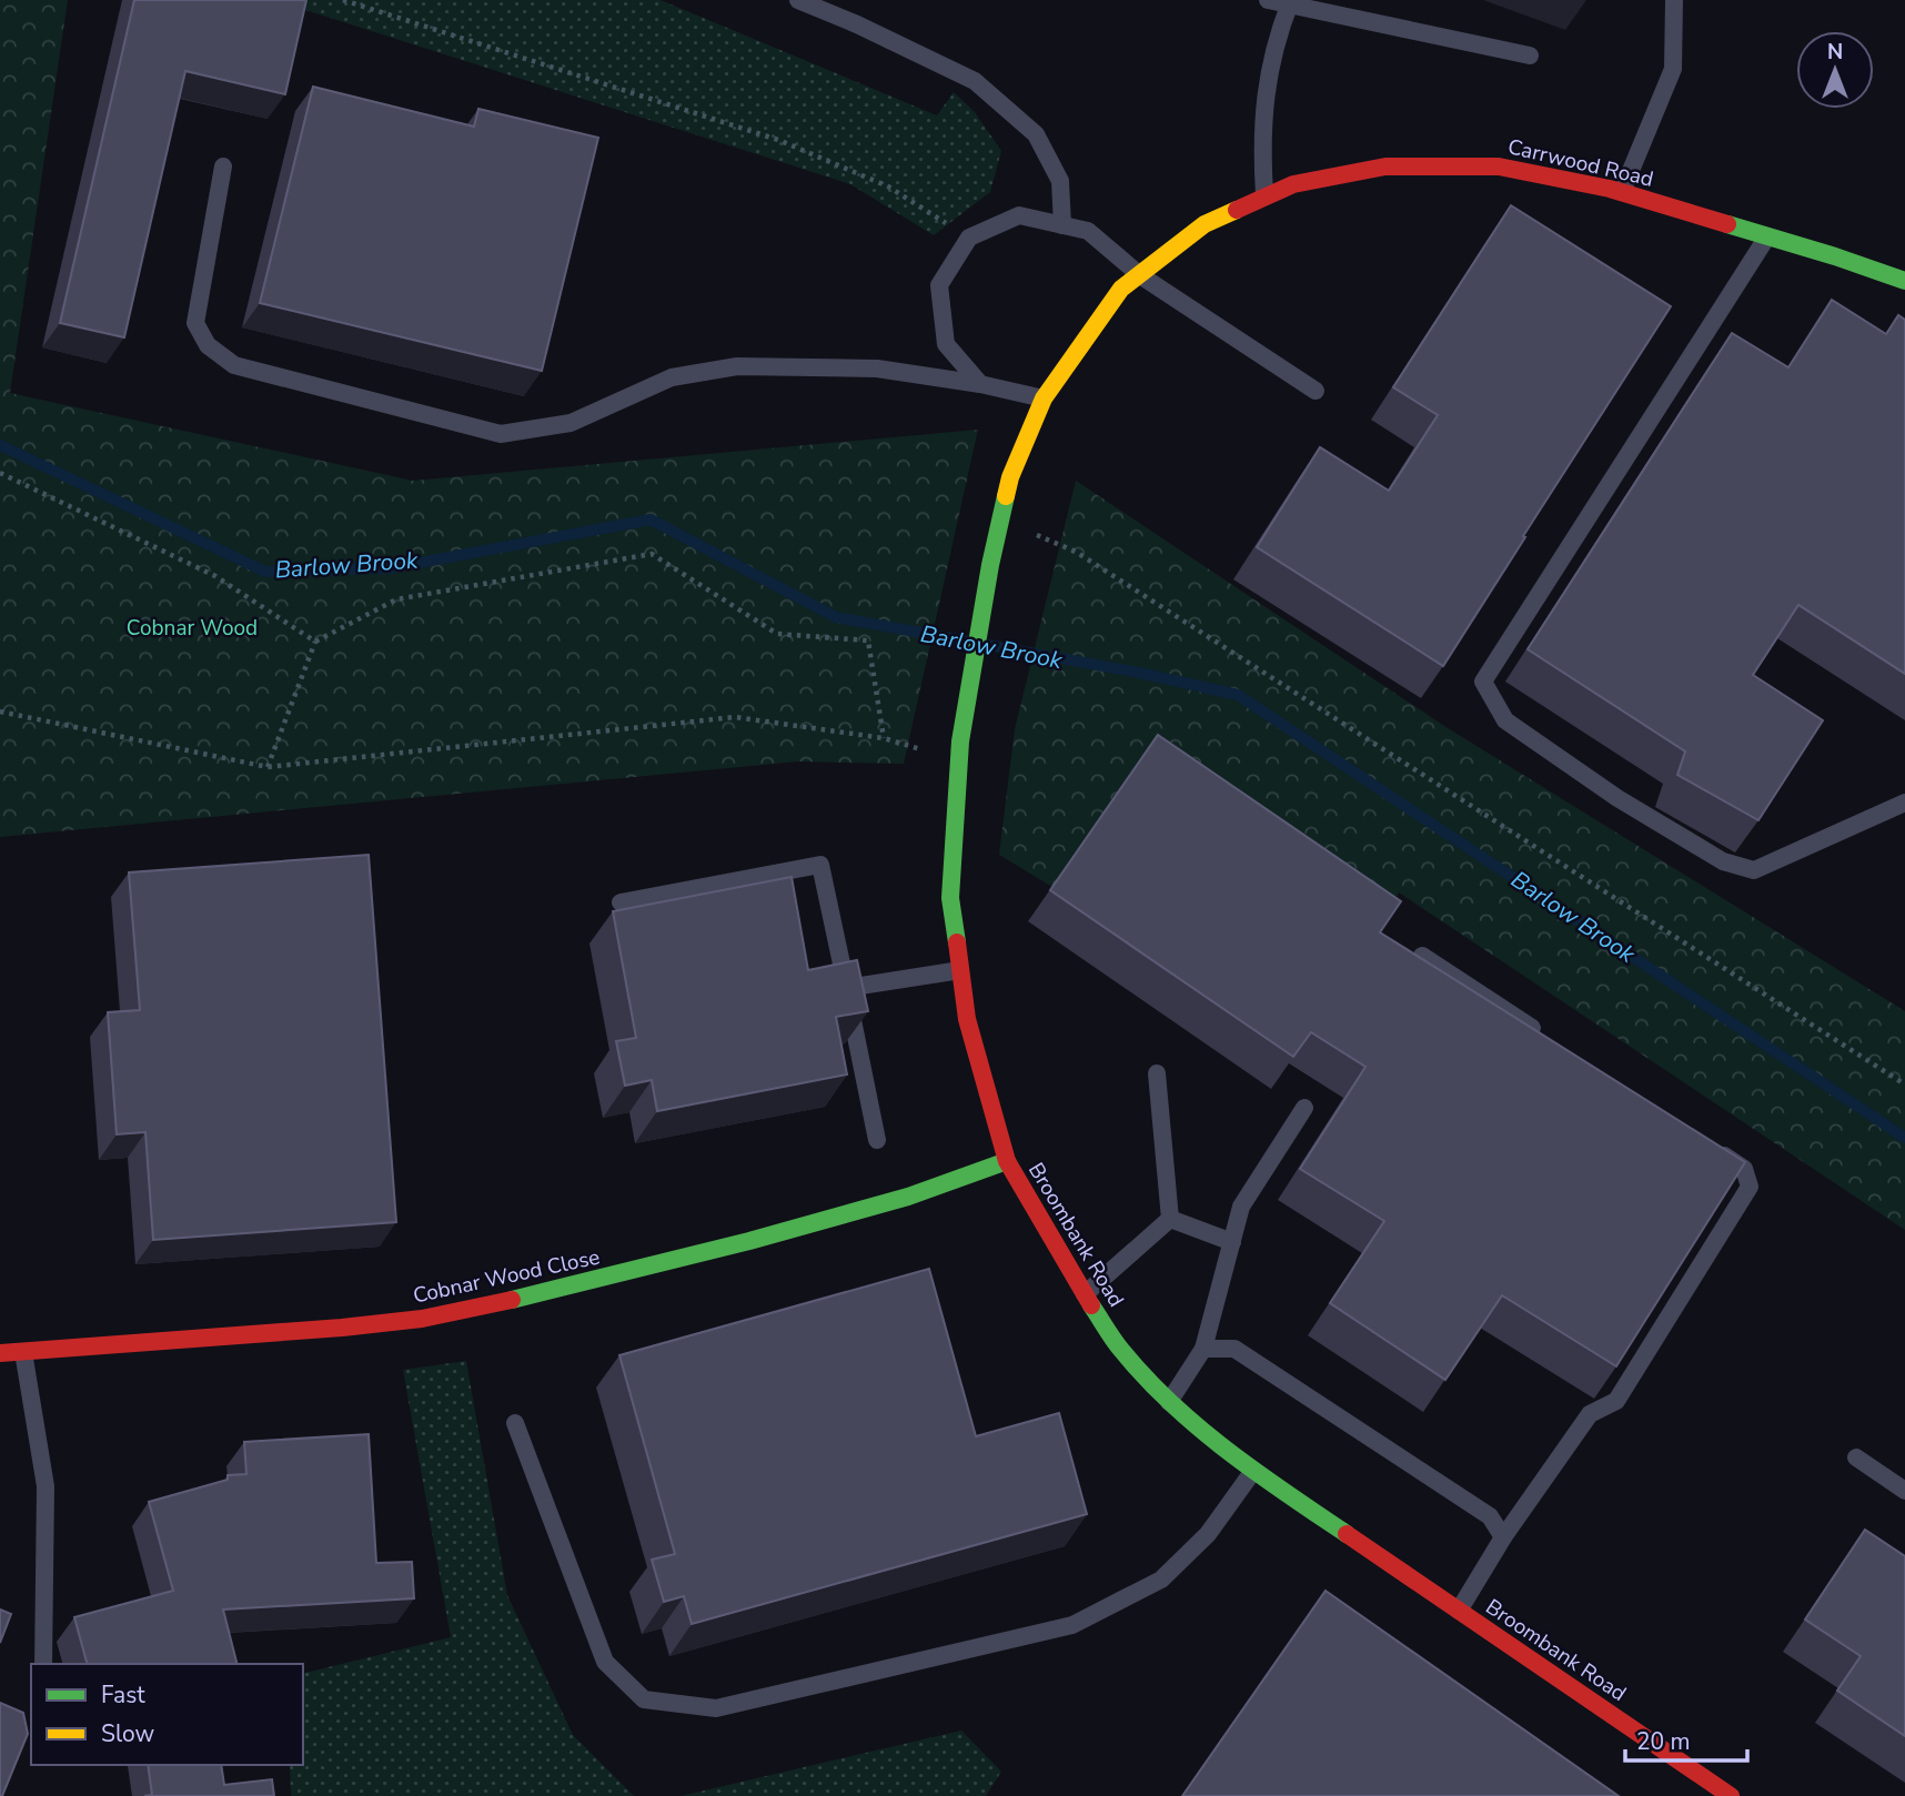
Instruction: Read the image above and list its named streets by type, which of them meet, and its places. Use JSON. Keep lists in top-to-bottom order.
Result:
{
  "streets": {
    "street": ["Carrwood Road", "Broombank Road", "Cobnar Wood Close"]
  },
  "crossings": [
    ["Carrwood Road", "Broombank Road"],
    ["Broombank Road", "Cobnar Wood Close"]
  ],
  "water": ["Barlow Brook"],
  "parks": ["Cobnar Wood"],
  "legend": ["Fast", "Slow"],
  "scale_bar": "20 m",
  "north": "top"
}
